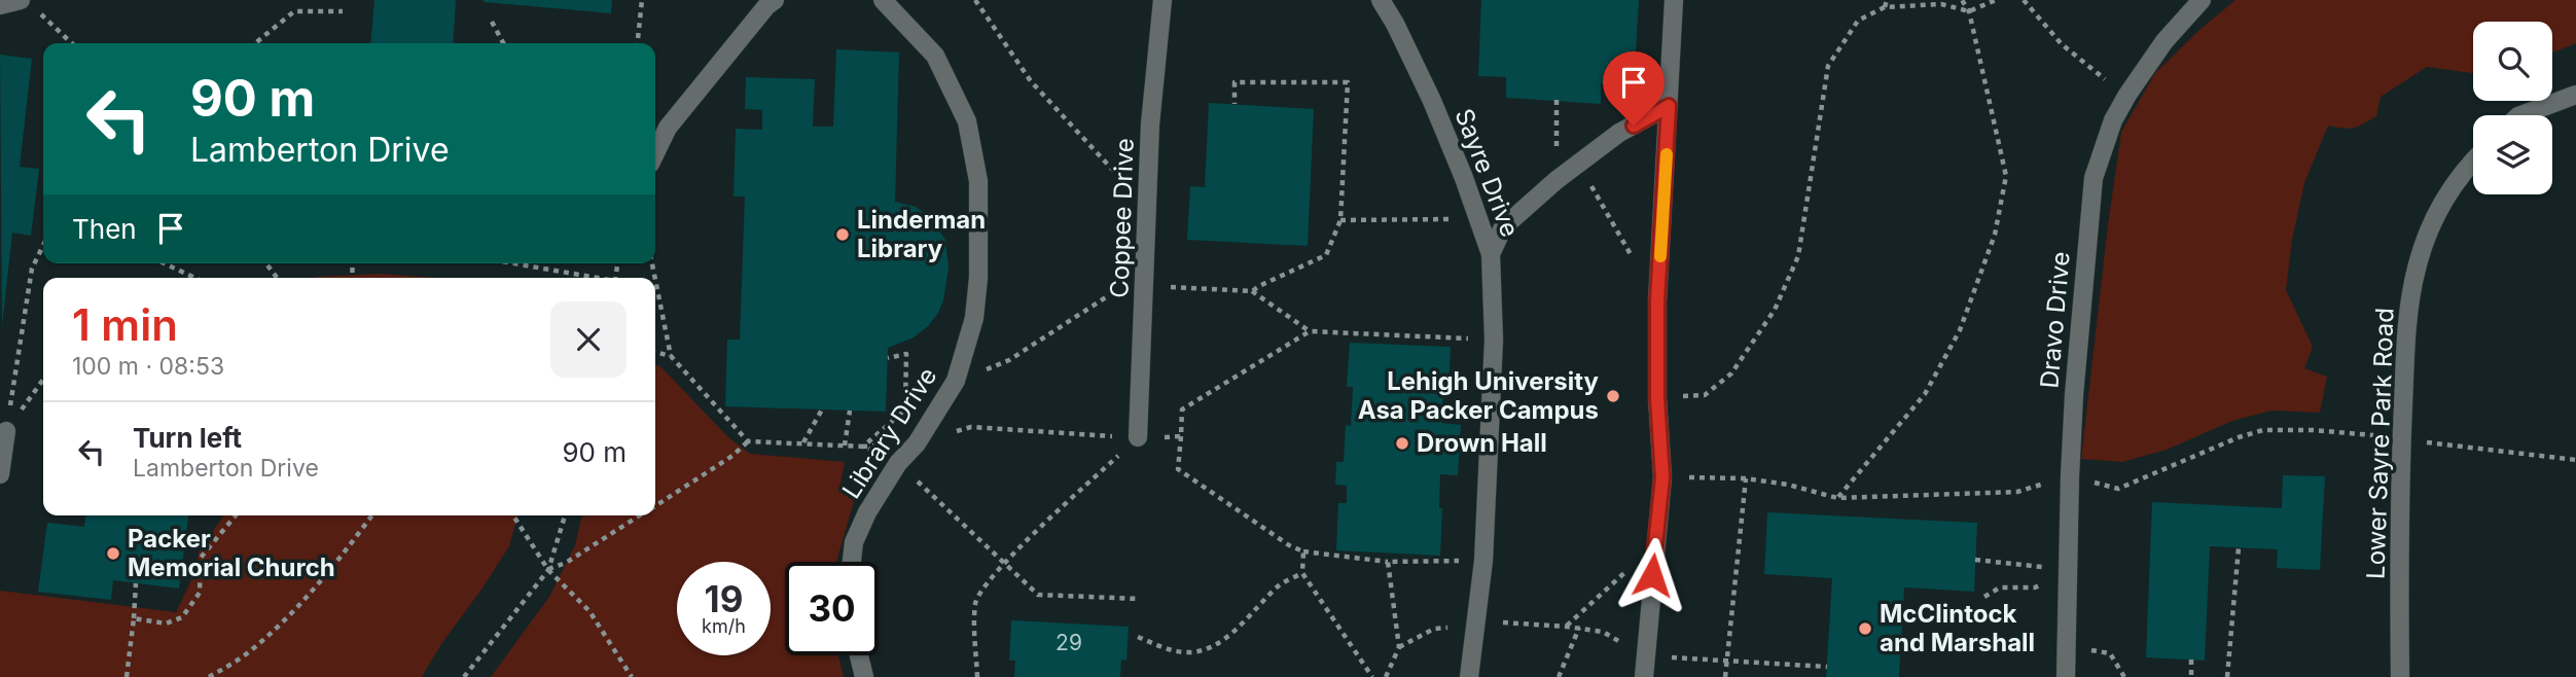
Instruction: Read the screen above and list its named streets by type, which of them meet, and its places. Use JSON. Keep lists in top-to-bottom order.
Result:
{
  "streets": {
    "street": [
      "Sayre Drive",
      "Coppee Drive",
      "Dravo Drive",
      "Library Drive",
      "Lower Sayre Park Road"
    ]
  },
  "places": [
    "Linderman Library",
    "Lehigh University Asa Packer Campus",
    "Drown Hall",
    "Packer Memorial Church",
    "McClintock and Marshall"
  ],
  "house_numbers": ["29"],
  "page": {
    "turn": ["90 m", "Lamberton Drive"],
    "then": "Then",
    "heading": ["1 min", "100 m · 08:53"],
    "list": [
      {
        "name": "Turn left",
        "note": "Lamberton Drive",
        "value": "90 m"
      }
    ],
    "speed": "19 km/h",
    "limit": "30"
  }
}
